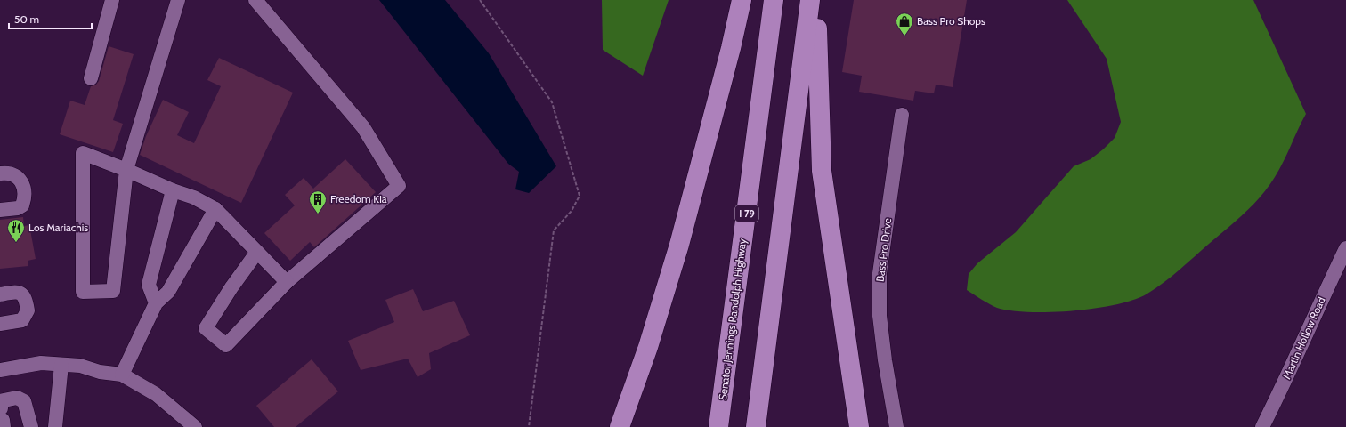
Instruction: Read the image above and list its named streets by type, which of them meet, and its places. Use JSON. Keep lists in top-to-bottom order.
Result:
{
  "streets": {
    "highway": ["I 79", "Senator Jennings Randolph Highway"],
    "street": ["Bass Pro Drive", "Martin Hollow Road"]
  },
  "places": {
    "shop": ["Bass Pro Shops"],
    "building": ["Freedom Kia"],
    "restaurant": ["Los Mariachis"]
  },
  "scale_bar": "50 m"
}
